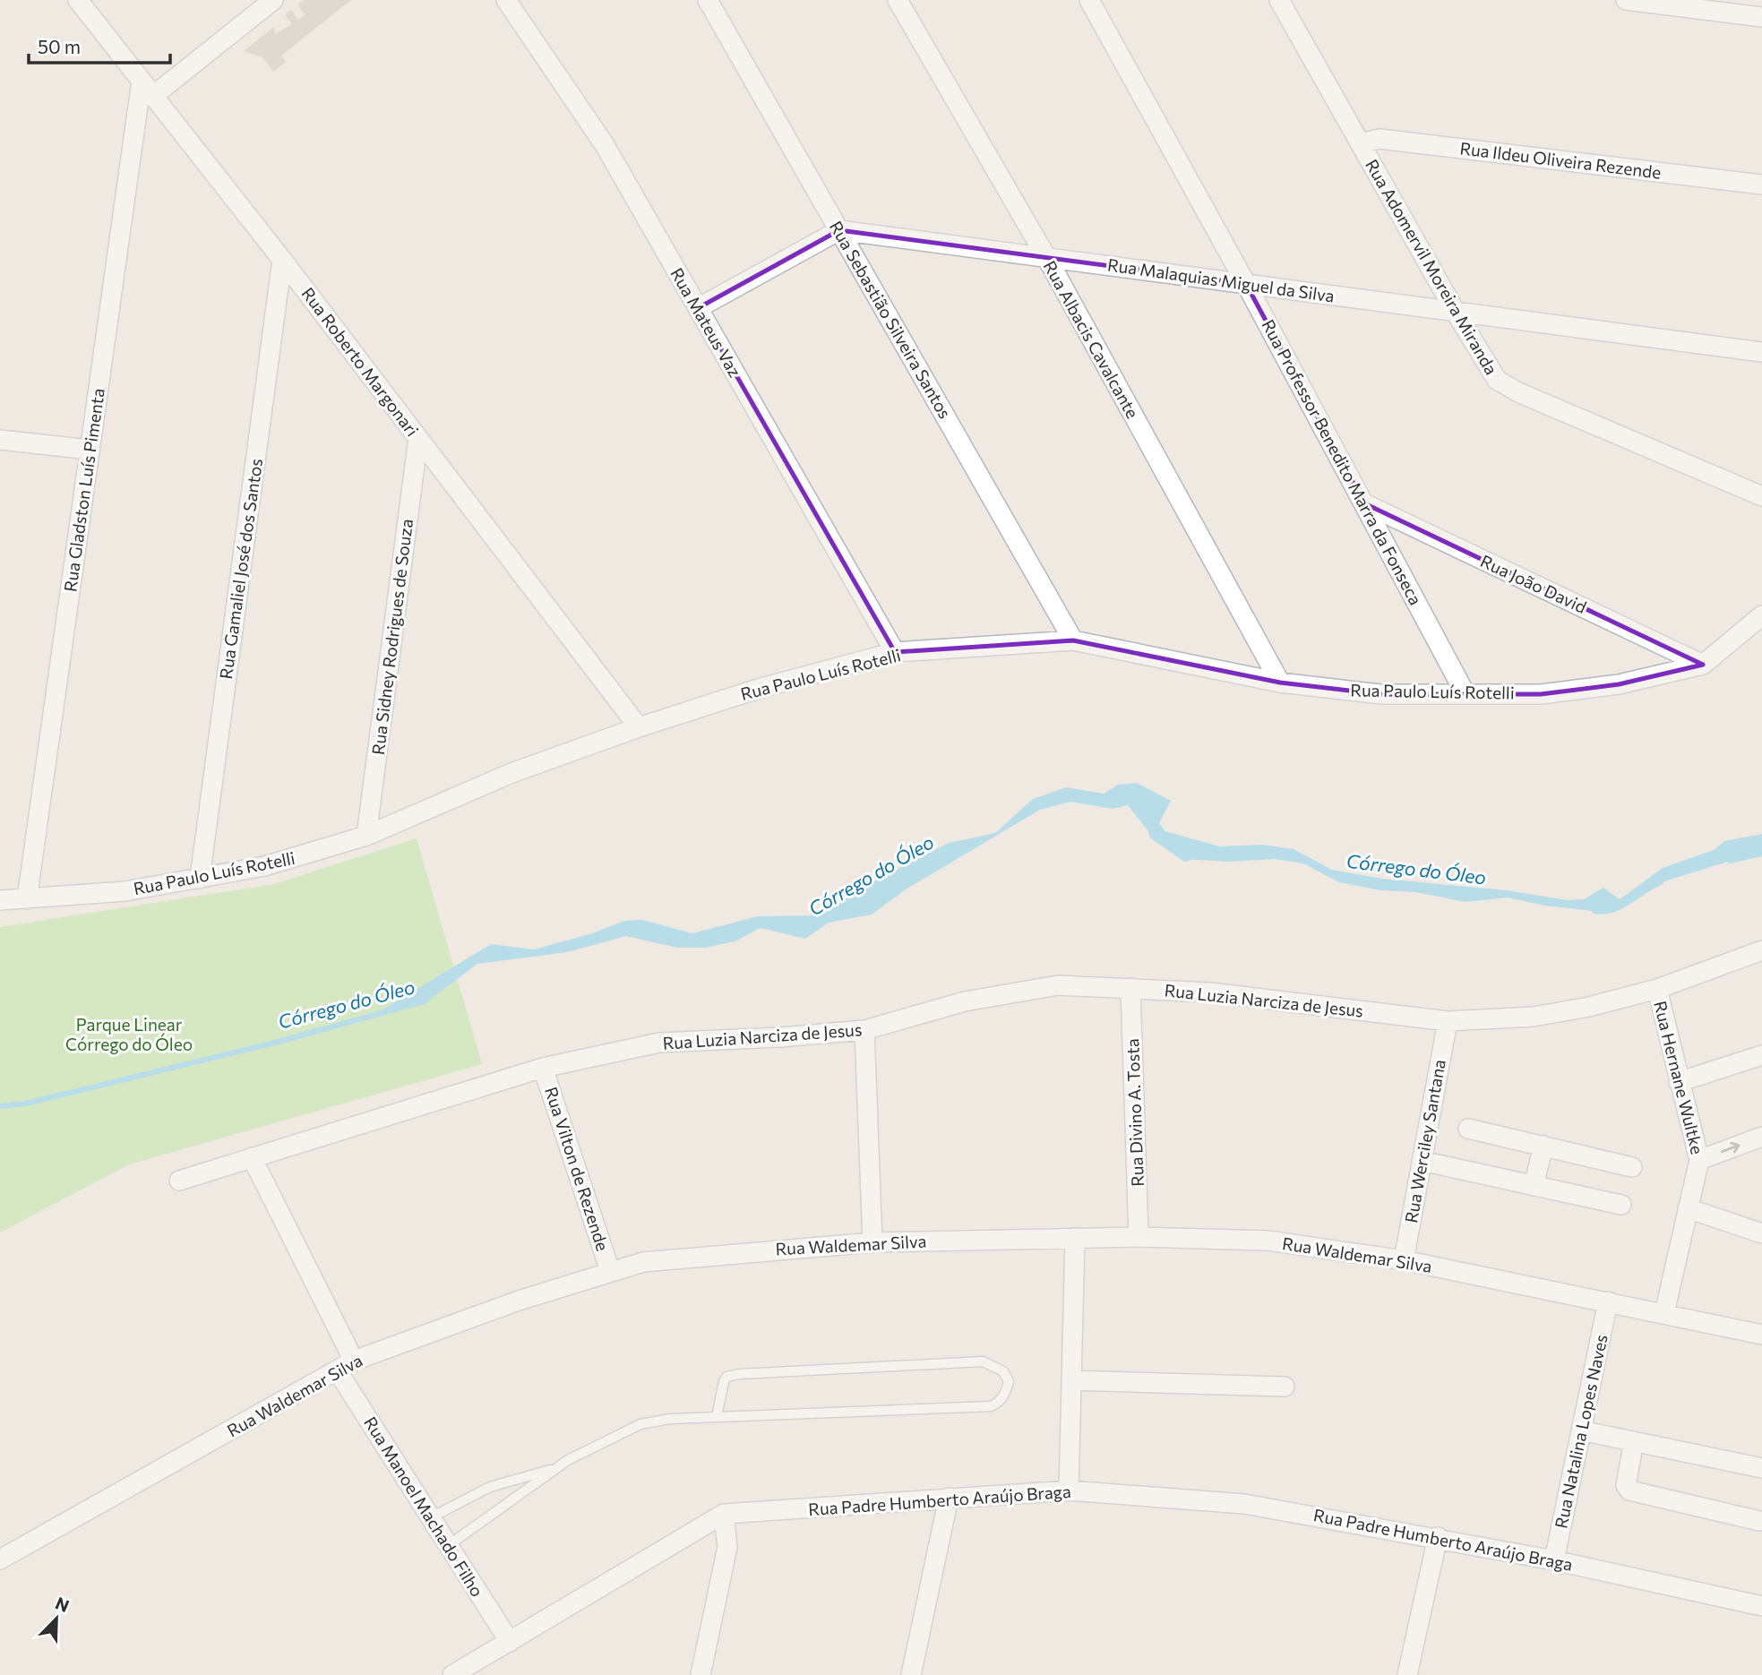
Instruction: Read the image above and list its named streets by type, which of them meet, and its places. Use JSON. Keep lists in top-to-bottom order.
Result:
{
  "streets": {
    "street": [
      "Rua Ildeu Oliveira Rezende",
      "Rua Adomervil Moreira Miranda",
      "Rua Malaquias Miguel da Silva",
      "Rua Sebastião Silveira Santos",
      "Rua Mateus Vaz",
      "Rua Albacis Cavalcante",
      "Rua Roberto Margonari",
      "Rua Professor Benedito Marra da Fonseca",
      "Rua Gladston Luís Pimenta",
      "Rua Gamaliel José dos Santos",
      "Rua João David",
      "Rua Sidney Rodrigues de Souza",
      "Rua Paulo Luís Rotelli",
      "Rua Luzia Narciza de Jesus",
      "Rua Hernane Wultke",
      "Rua Divino A. Tosta",
      "Rua Werciley Santana",
      "Rua Vilton de Rezende",
      "Rua Waldemar Silva",
      "Rua Natalina Lopes Naves",
      "Rua Padre Humberto Araújo Braga",
      "Rua Manoel Machado Filho"
    ]
  },
  "crossings": [
    ["Rua Ildeu Oliveira Rezende", "Rua Adomervil Moreira Miranda"],
    ["Rua Adomervil Moreira Miranda", "Rua Malaquias Miguel da Silva"],
    ["Rua Malaquias Miguel da Silva", "Rua Sebastião Silveira Santos"],
    ["Rua Malaquias Miguel da Silva", "Rua Albacis Cavalcante"],
    ["Rua Malaquias Miguel da Silva", "Rua Professor Benedito Marra da Fonseca"],
    ["Rua Sebastião Silveira Santos", "Rua Paulo Luís Rotelli"],
    ["Rua Mateus Vaz", "Rua Paulo Luís Rotelli"],
    ["Rua Albacis Cavalcante", "Rua Paulo Luís Rotelli"],
    ["Rua Roberto Margonari", "Rua Gladston Luís Pimenta"],
    ["Rua Roberto Margonari", "Rua Gamaliel José dos Santos"],
    ["Rua Roberto Margonari", "Rua Sidney Rodrigues de Souza"],
    ["Rua Roberto Margonari", "Rua Paulo Luís Rotelli"],
    ["Rua Professor Benedito Marra da Fonseca", "Rua João David"],
    ["Rua Professor Benedito Marra da Fonseca", "Rua Paulo Luís Rotelli"],
    ["Rua Gladston Luís Pimenta", "Rua Paulo Luís Rotelli"],
    ["Rua Gamaliel José dos Santos", "Rua Paulo Luís Rotelli"],
    ["Rua João David", "Rua Paulo Luís Rotelli"],
    ["Rua Sidney Rodrigues de Souza", "Rua Paulo Luís Rotelli"],
    ["Rua Luzia Narciza de Jesus", "Rua Hernane Wultke"],
    ["Rua Luzia Narciza de Jesus", "Rua Divino A. Tosta"],
    ["Rua Luzia Narciza de Jesus", "Rua Werciley Santana"],
    ["Rua Luzia Narciza de Jesus", "Rua Vilton de Rezende"],
    ["Rua Luzia Narciza de Jesus", "Rua Manoel Machado Filho"],
    ["Rua Hernane Wultke", "Rua Waldemar Silva"],
    ["Rua Divino A. Tosta", "Rua Waldemar Silva"],
    ["Rua Werciley Santana", "Rua Waldemar Silva"],
    ["Rua Vilton de Rezende", "Rua Waldemar Silva"],
    ["Rua Waldemar Silva", "Rua Natalina Lopes Naves"],
    ["Rua Waldemar Silva", "Rua Manoel Machado Filho"],
    ["Rua Natalina Lopes Naves", "Rua Padre Humberto Araújo Braga"],
    ["Rua Padre Humberto Araújo Braga", "Rua Manoel Machado Filho"]
  ],
  "water": ["Córrego do Óleo"],
  "parks": ["Parque Linear Córrego do Óleo"],
  "scale_bar": "50 m",
  "north": "top right"
}
